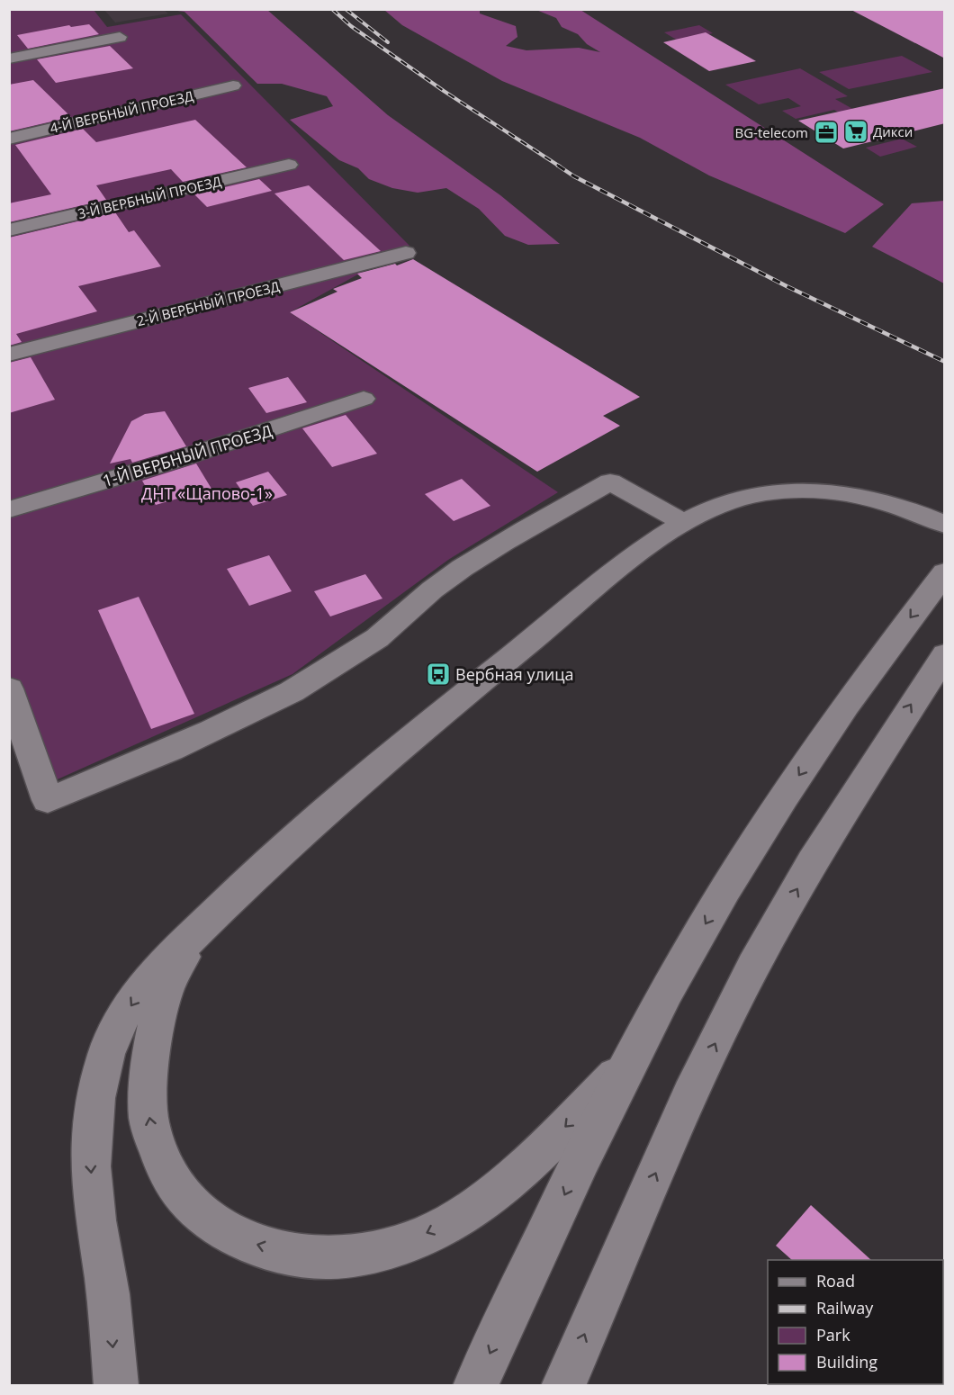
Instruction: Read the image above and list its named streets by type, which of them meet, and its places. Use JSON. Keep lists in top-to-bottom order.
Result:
{
  "streets": {
    "street": [
      "4-Й ВЕРБНЫЙ ПРОЕЗД",
      "3-Й ВЕРБНЫЙ ПРОЕЗД",
      "2-Й ВЕРБНЫЙ ПРОЕЗД",
      "1-Й ВЕРБНЫЙ ПРОЕЗД"
    ]
  },
  "parks": ["ДНТ «Щапово-1»"],
  "places": {
    "supermarket": ["Дикси"],
    "office": ["BG-telecom"],
    "bus stop": ["Вербная улица"]
  },
  "legend": [
    "Road",
    "Railway",
    "Park",
    "Building"
  ]
}
